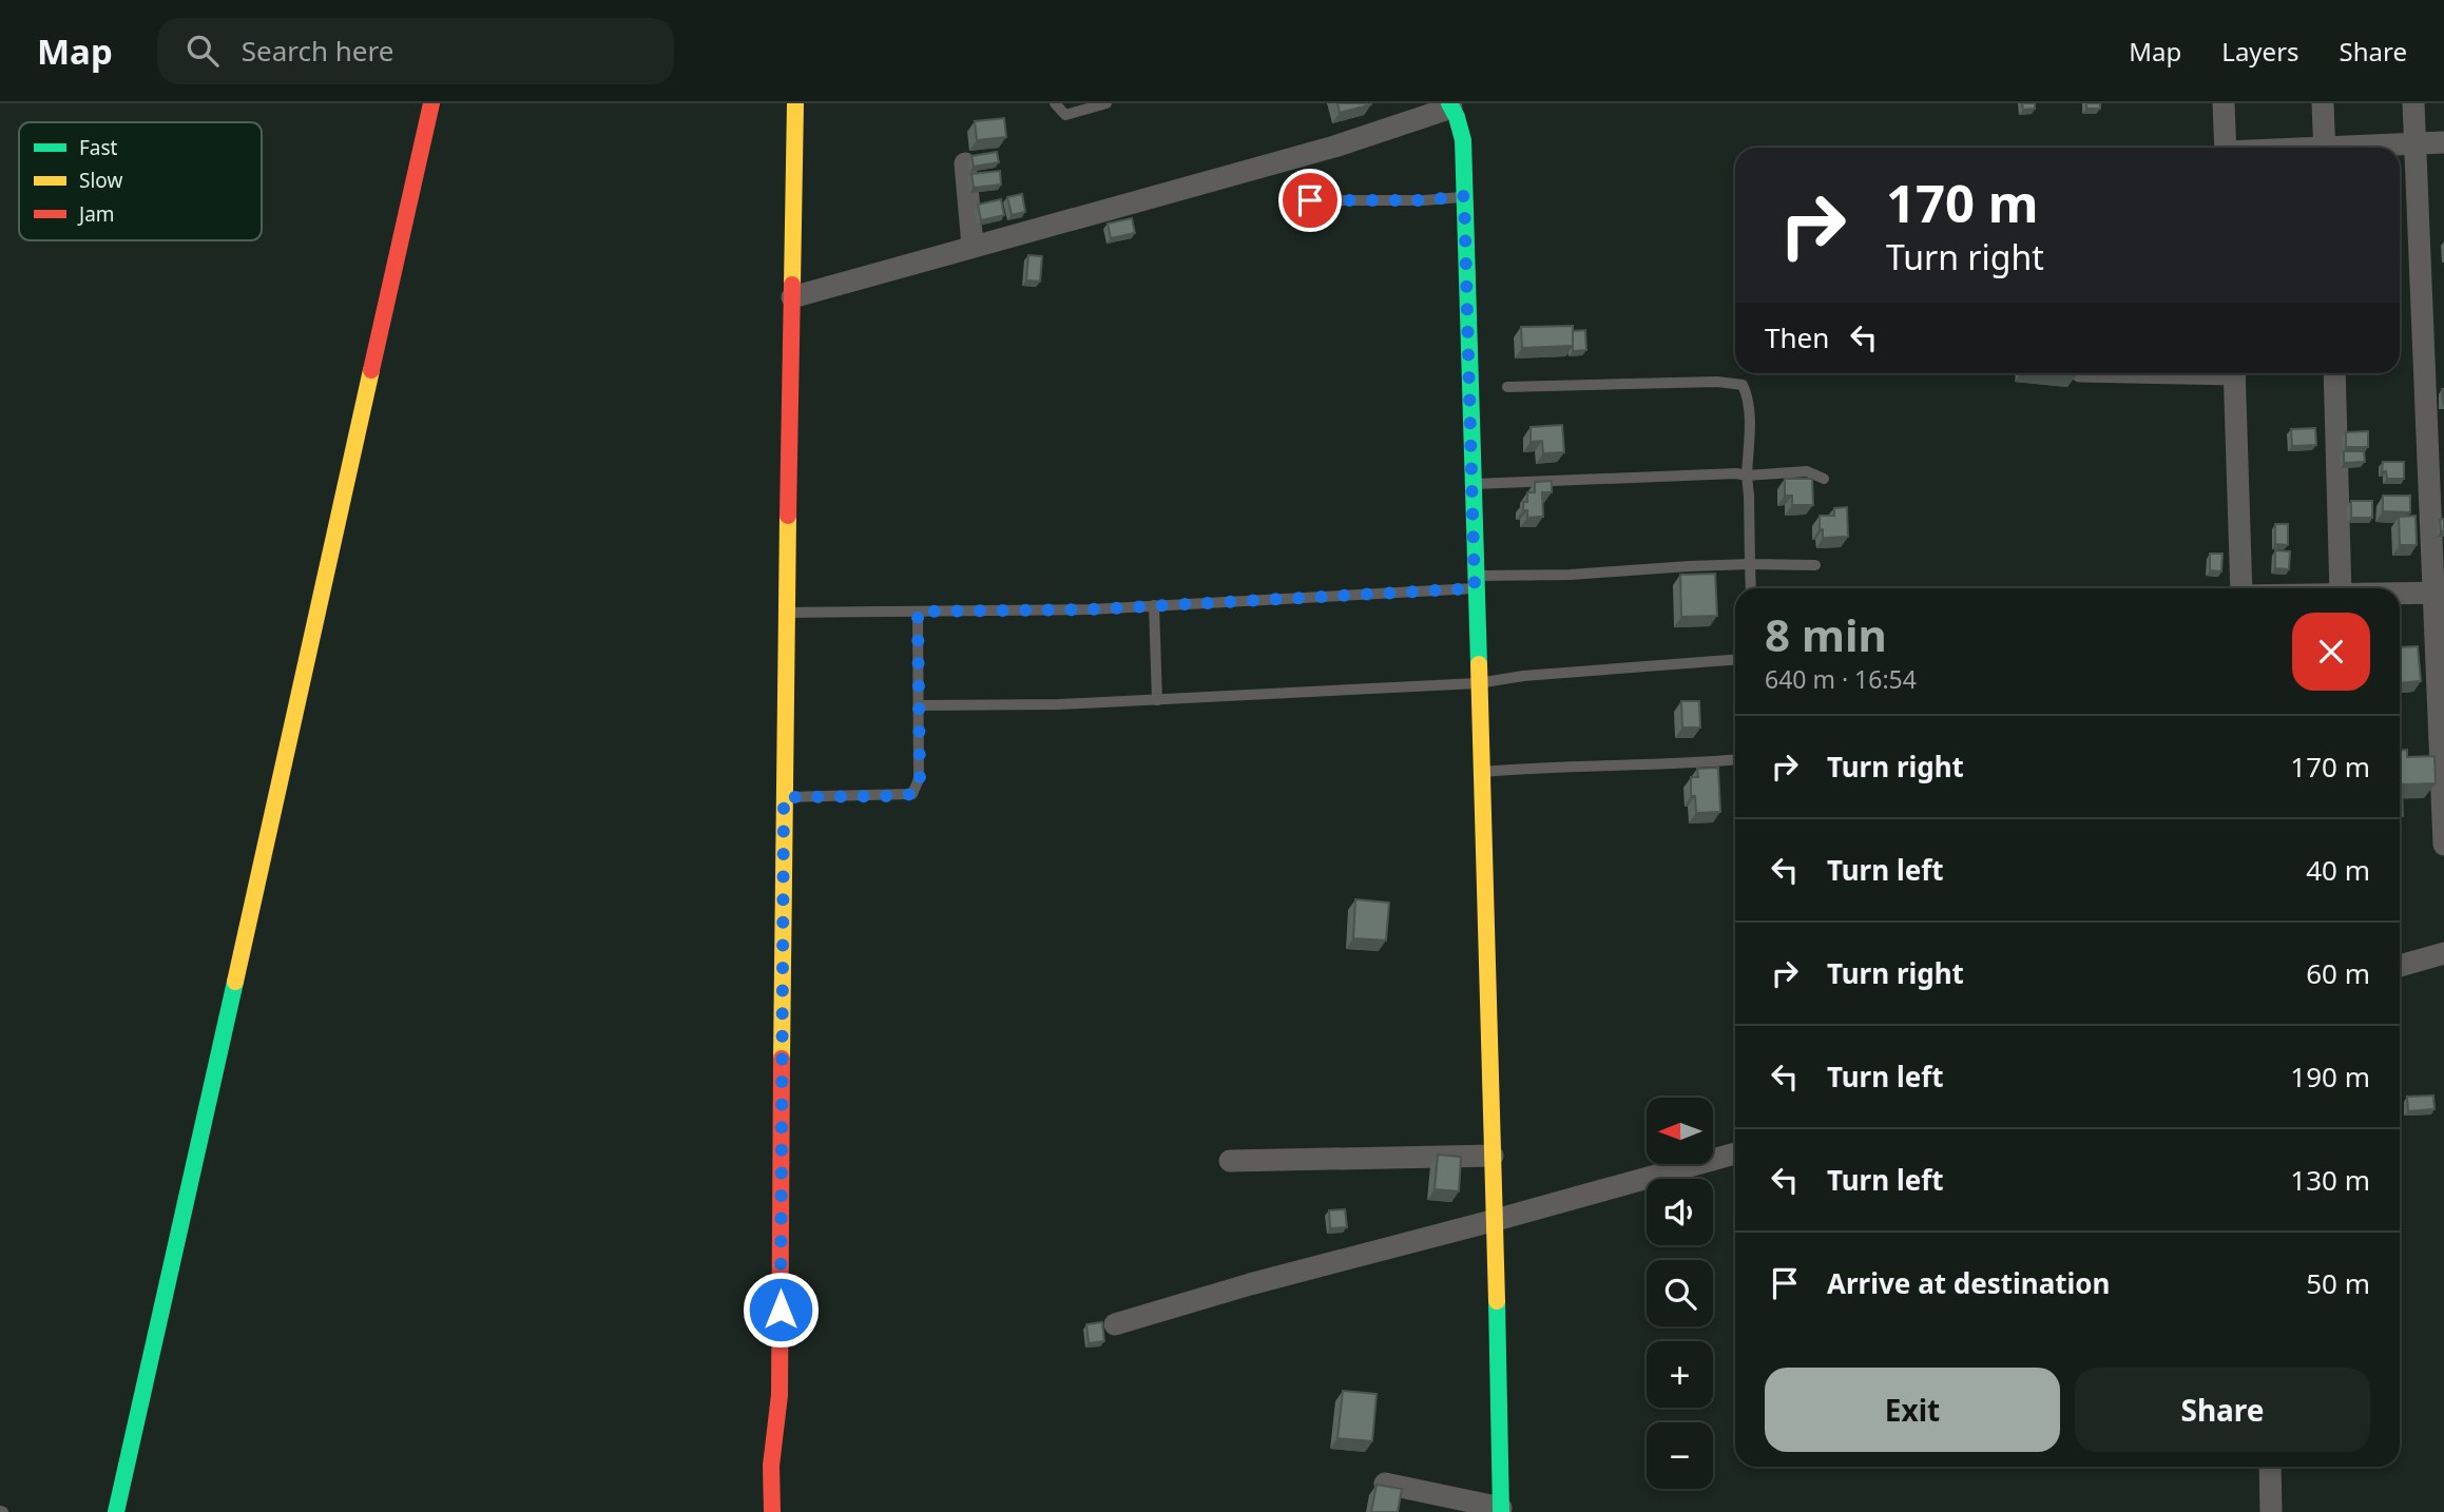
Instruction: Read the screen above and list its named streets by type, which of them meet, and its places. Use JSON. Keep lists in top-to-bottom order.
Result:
{
  "legend": ["Fast", "Slow", "Jam"],
  "north": "left",
  "page": {
    "header": "Map",
    "search": "Search here",
    "nav": ["Map", "Layers", "Share"],
    "turn": ["170 m", "Turn right"],
    "then": "Then",
    "heading": ["8 min", "640 m · 16:54"],
    "list": [
      {
        "name": "Turn right",
        "value": "170 m"
      },
      {
        "name": "Turn left",
        "value": "40 m"
      },
      {
        "name": "Turn right",
        "value": "60 m"
      },
      {
        "name": "Turn left",
        "value": "190 m"
      },
      {
        "name": "Turn left",
        "value": "130 m"
      },
      {
        "name": "Arrive at destination",
        "value": "50 m"
      }
    ],
    "map_buttons": ["+", "−"],
    "buttons": ["Exit", "Share"]
  }
}
